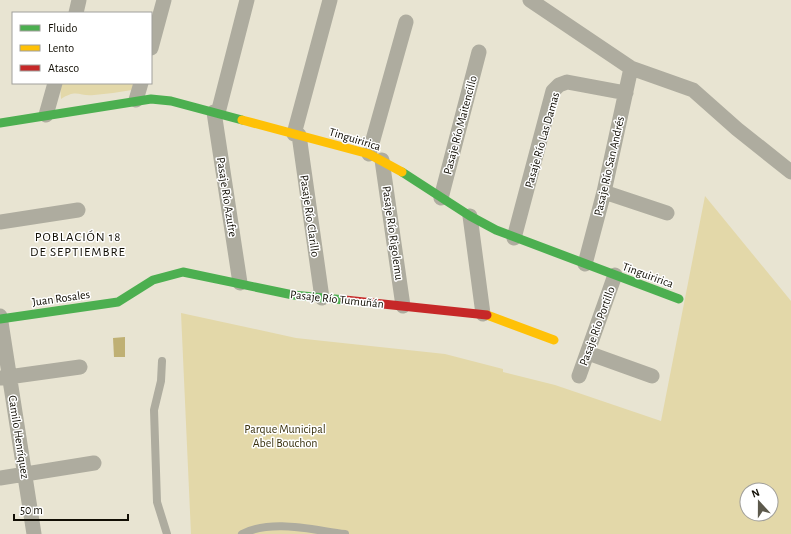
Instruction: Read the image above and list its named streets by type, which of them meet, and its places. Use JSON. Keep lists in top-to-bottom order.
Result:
{
  "streets": {
    "street": [
      "Pasaje Río Maitencillo",
      "Tinguiririca",
      "Pasaje Río Las Damas",
      "Pasaje Río San Andrés",
      "Pasaje Río Azufre",
      "Pasaje Río Clarillo",
      "Pasaje Río Rigolemu",
      "Juan Rosales",
      "Pasaje Río Tumuñán",
      "Pasaje Río Portillo",
      "Camilo Henríquez"
    ]
  },
  "crossings": [
    ["Pasaje Río Maitencillo", "Tinguiririca"],
    ["Tinguiririca", "Pasaje Río Las Damas"],
    ["Tinguiririca", "Pasaje Río San Andrés"],
    ["Tinguiririca", "Pasaje Río Azufre"],
    ["Tinguiririca", "Pasaje Río Clarillo"],
    ["Tinguiririca", "Pasaje Río Rigolemu"],
    ["Tinguiririca", "Pasaje Río Portillo"],
    ["Pasaje Río Las Damas", "Pasaje Río San Andrés"],
    ["Pasaje Río Azufre", "Pasaje Río Tumuñán"],
    ["Pasaje Río Clarillo", "Pasaje Río Tumuñán"],
    ["Pasaje Río Rigolemu", "Pasaje Río Tumuñán"],
    ["Juan Rosales", "Pasaje Río Tumuñán"],
    ["Juan Rosales", "Camilo Henríquez"]
  ],
  "districts": ["POBLACIÓN 18 DE SEPTIEMBRE"],
  "parks": ["Parque Municipal Abel Bouchon"],
  "legend": ["Fluido", "Lento", "Atasco"],
  "scale_bar": "50 m",
  "north": "top"
}
